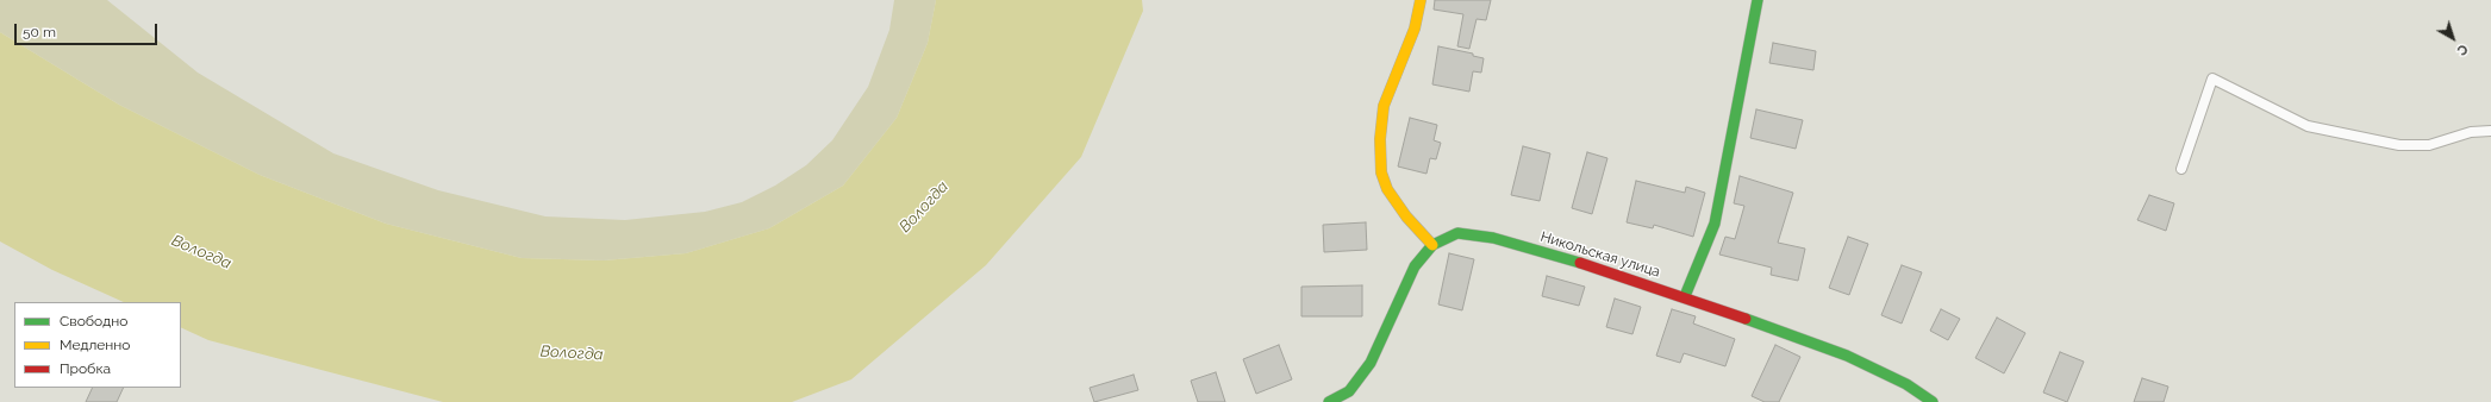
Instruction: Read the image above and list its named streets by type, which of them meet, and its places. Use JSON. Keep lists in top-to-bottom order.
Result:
{
  "streets": {
    "street": ["Никольская улица"]
  },
  "water": ["Вологда"],
  "legend": ["Свободно", "Медленно", "Пробка"],
  "scale_bar": "50 m",
  "north": "bottom right"
}
